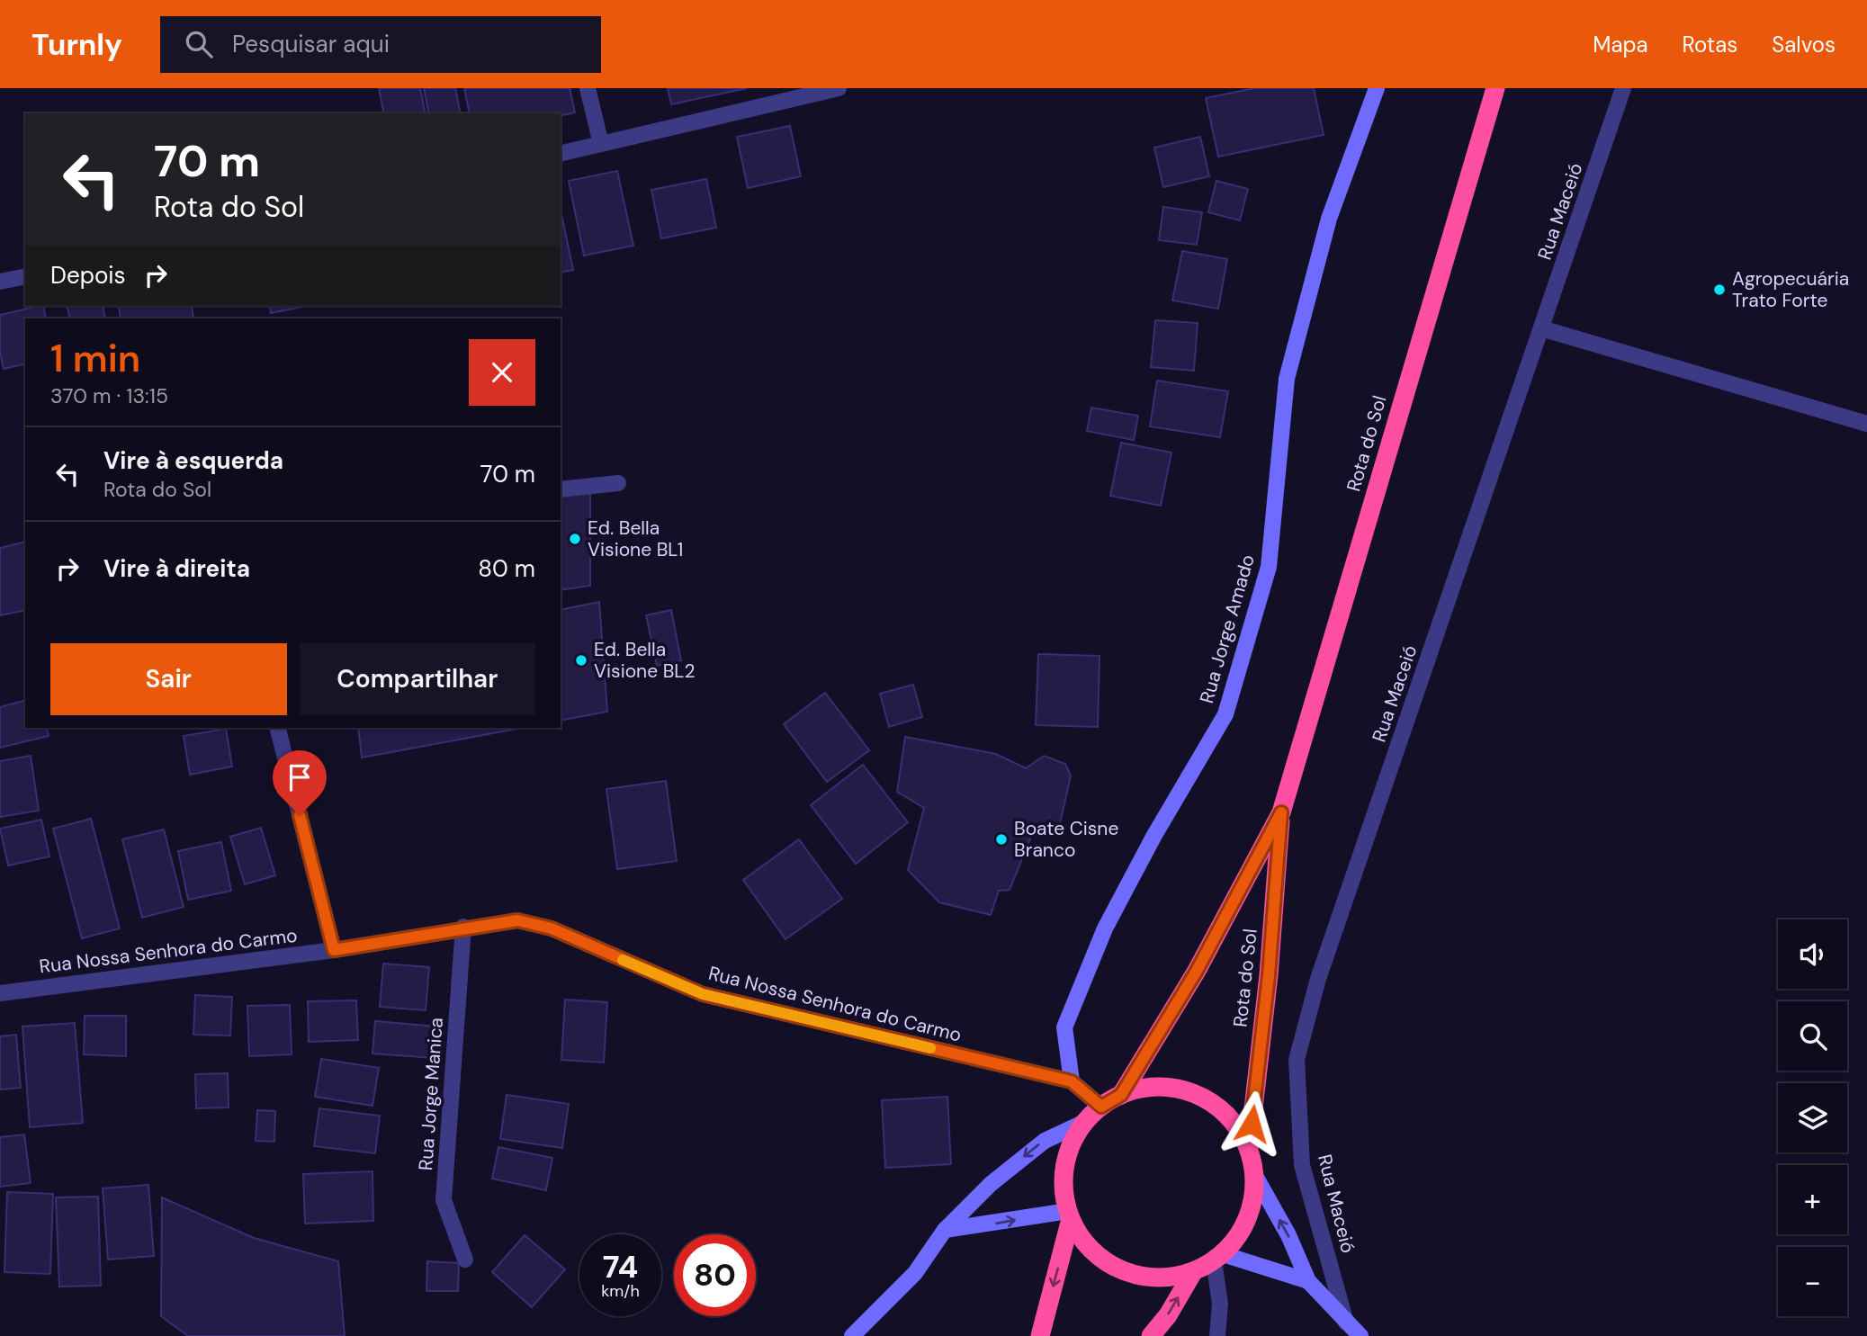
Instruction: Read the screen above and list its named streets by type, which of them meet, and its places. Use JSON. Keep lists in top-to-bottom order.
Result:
{
  "streets": {
    "highway": ["Rota do Sol"],
    "street": [
      "Rua Maceió",
      "Rua Jorge Amado",
      "Rua Nossa Senhora do Carmo",
      "Rua Jorge Manica"
    ]
  },
  "crossings": [
    ["Rua Jorge Amado", "Rua Nossa Senhora do Carmo"],
    ["Rua Nossa Senhora do Carmo", "Rua Jorge Manica"]
  ],
  "places": [
    "Agropecuária Trato Forte",
    "Ed. Bella Visione BL1",
    "Ed. Bella Visione BL2",
    "Boate Cisne Branco"
  ],
  "page": {
    "header": "Turnly",
    "search": "Pesquisar aqui",
    "nav": ["Mapa", "Rotas", "Salvos"],
    "turn": ["70 m", "Rota do Sol"],
    "then": "Depois",
    "heading": ["1 min", "370 m · 13:15"],
    "list": [
      {
        "name": "Vire à esquerda",
        "note": "Rota do Sol",
        "value": "70 m"
      },
      {
        "name": "Vire à direita",
        "value": "80 m"
      }
    ],
    "buttons": ["Sair", "Compartilhar"],
    "map_buttons": ["+", "−"],
    "speed": "74 km/h",
    "limit": "80"
  }
}
